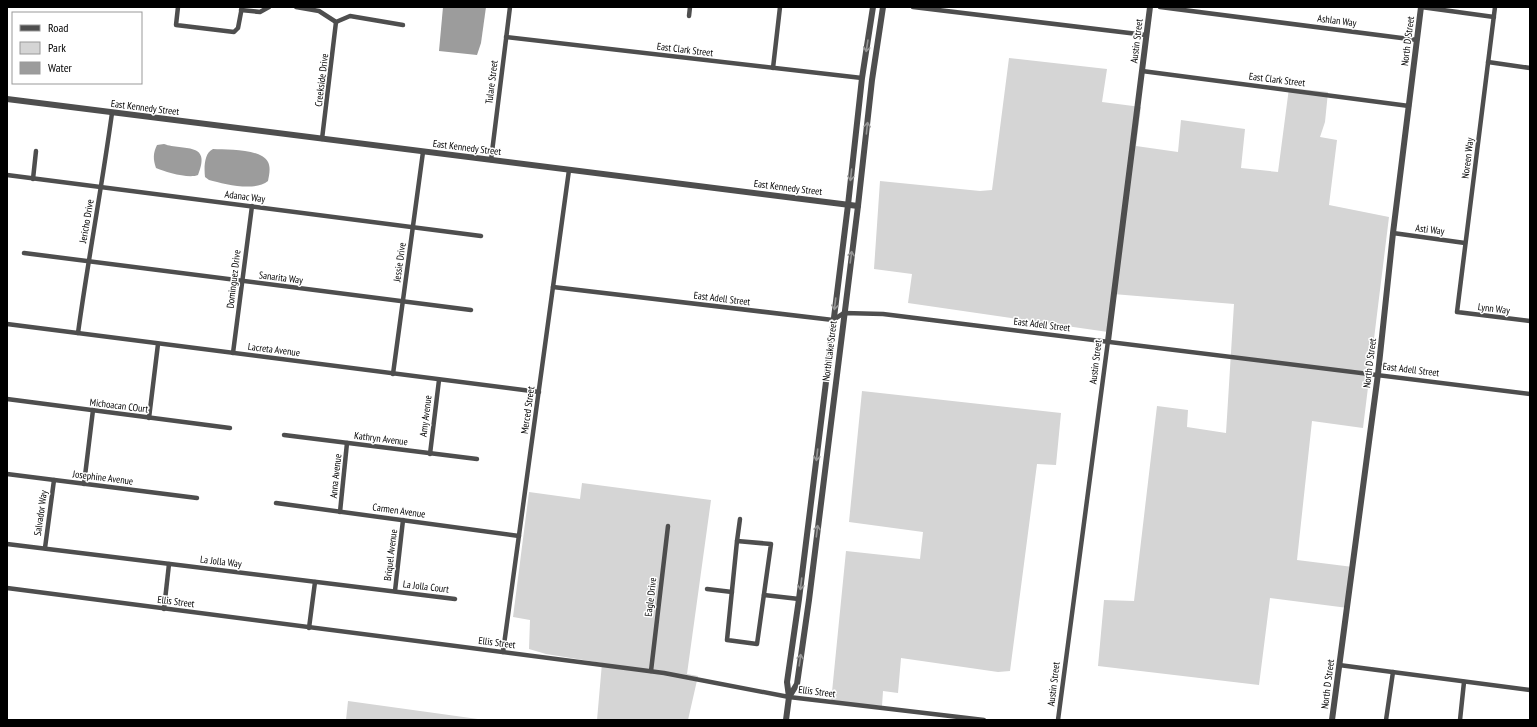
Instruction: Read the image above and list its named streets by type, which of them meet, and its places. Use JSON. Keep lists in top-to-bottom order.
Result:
{
  "streets": {
    "street": [
      "Ashlan Way",
      "Austin Street",
      "North D Street",
      "East Clark Street",
      "Creekside Drive",
      "Tulare Street",
      "East Kennedy Street",
      "Noreen Way",
      "Adanac Way",
      "Jericho Drive",
      "Asti Way",
      "Jessie Drive",
      "Sanarita Way",
      "Dominguez Drive",
      "East Adell Street",
      "Lynn Way",
      "Lacreta Avenue",
      "North Lake Street",
      "Michoacan COurt",
      "Merced Street",
      "Amy Avenue",
      "Kathryn Avenue",
      "Anna Avenue",
      "Josephine Avenue",
      "Carmen Avenue",
      "Salvador Way",
      "Briquel Avenue",
      "La Jolla Way",
      "La Jolla Court",
      "Eagle Drive",
      "Ellis Street"
    ]
  },
  "crossings": [
    ["Ashlan Way", "North D Street"],
    ["Austin Street", "East Clark Street"],
    ["Austin Street", "East Adell Street"],
    ["North D Street", "East Clark Street"],
    ["North D Street", "Asti Way"],
    ["North D Street", "East Adell Street"],
    ["East Clark Street", "Tulare Street"],
    ["East Clark Street", "North Lake Street"],
    ["Creekside Drive", "East Kennedy Street"],
    ["Tulare Street", "East Kennedy Street"],
    ["East Kennedy Street", "Jericho Drive"],
    ["East Kennedy Street", "Jessie Drive"],
    ["East Kennedy Street", "North Lake Street"],
    ["East Kennedy Street", "Merced Street"],
    ["Noreen Way", "Asti Way"],
    ["Noreen Way", "Lynn Way"],
    ["Adanac Way", "Jericho Drive"],
    ["Adanac Way", "Jessie Drive"],
    ["Adanac Way", "Dominguez Drive"],
    ["Jericho Drive", "Sanarita Way"],
    ["Jericho Drive", "Lacreta Avenue"],
    ["Jessie Drive", "Sanarita Way"],
    ["Jessie Drive", "Lacreta Avenue"],
    ["Sanarita Way", "Dominguez Drive"],
    ["Dominguez Drive", "Lacreta Avenue"],
    ["East Adell Street", "North Lake Street"],
    ["East Adell Street", "Merced Street"],
    ["Lacreta Avenue", "Merced Street"],
    ["Lacreta Avenue", "Amy Avenue"],
    ["North Lake Street", "Ellis Street"],
    ["Merced Street", "Carmen Avenue"],
    ["Merced Street", "Ellis Street"],
    ["Amy Avenue", "Kathryn Avenue"],
    ["Kathryn Avenue", "Anna Avenue"],
    ["Anna Avenue", "Carmen Avenue"],
    ["Josephine Avenue", "Salvador Way"],
    ["Carmen Avenue", "Briquel Avenue"],
    ["Salvador Way", "La Jolla Way"],
    ["Briquel Avenue", "La Jolla Way"],
    ["Briquel Avenue", "La Jolla Court"],
    ["La Jolla Way", "La Jolla Court"],
    ["Eagle Drive", "Ellis Street"]
  ],
  "legend": ["Road", "Park", "Water"]
}
